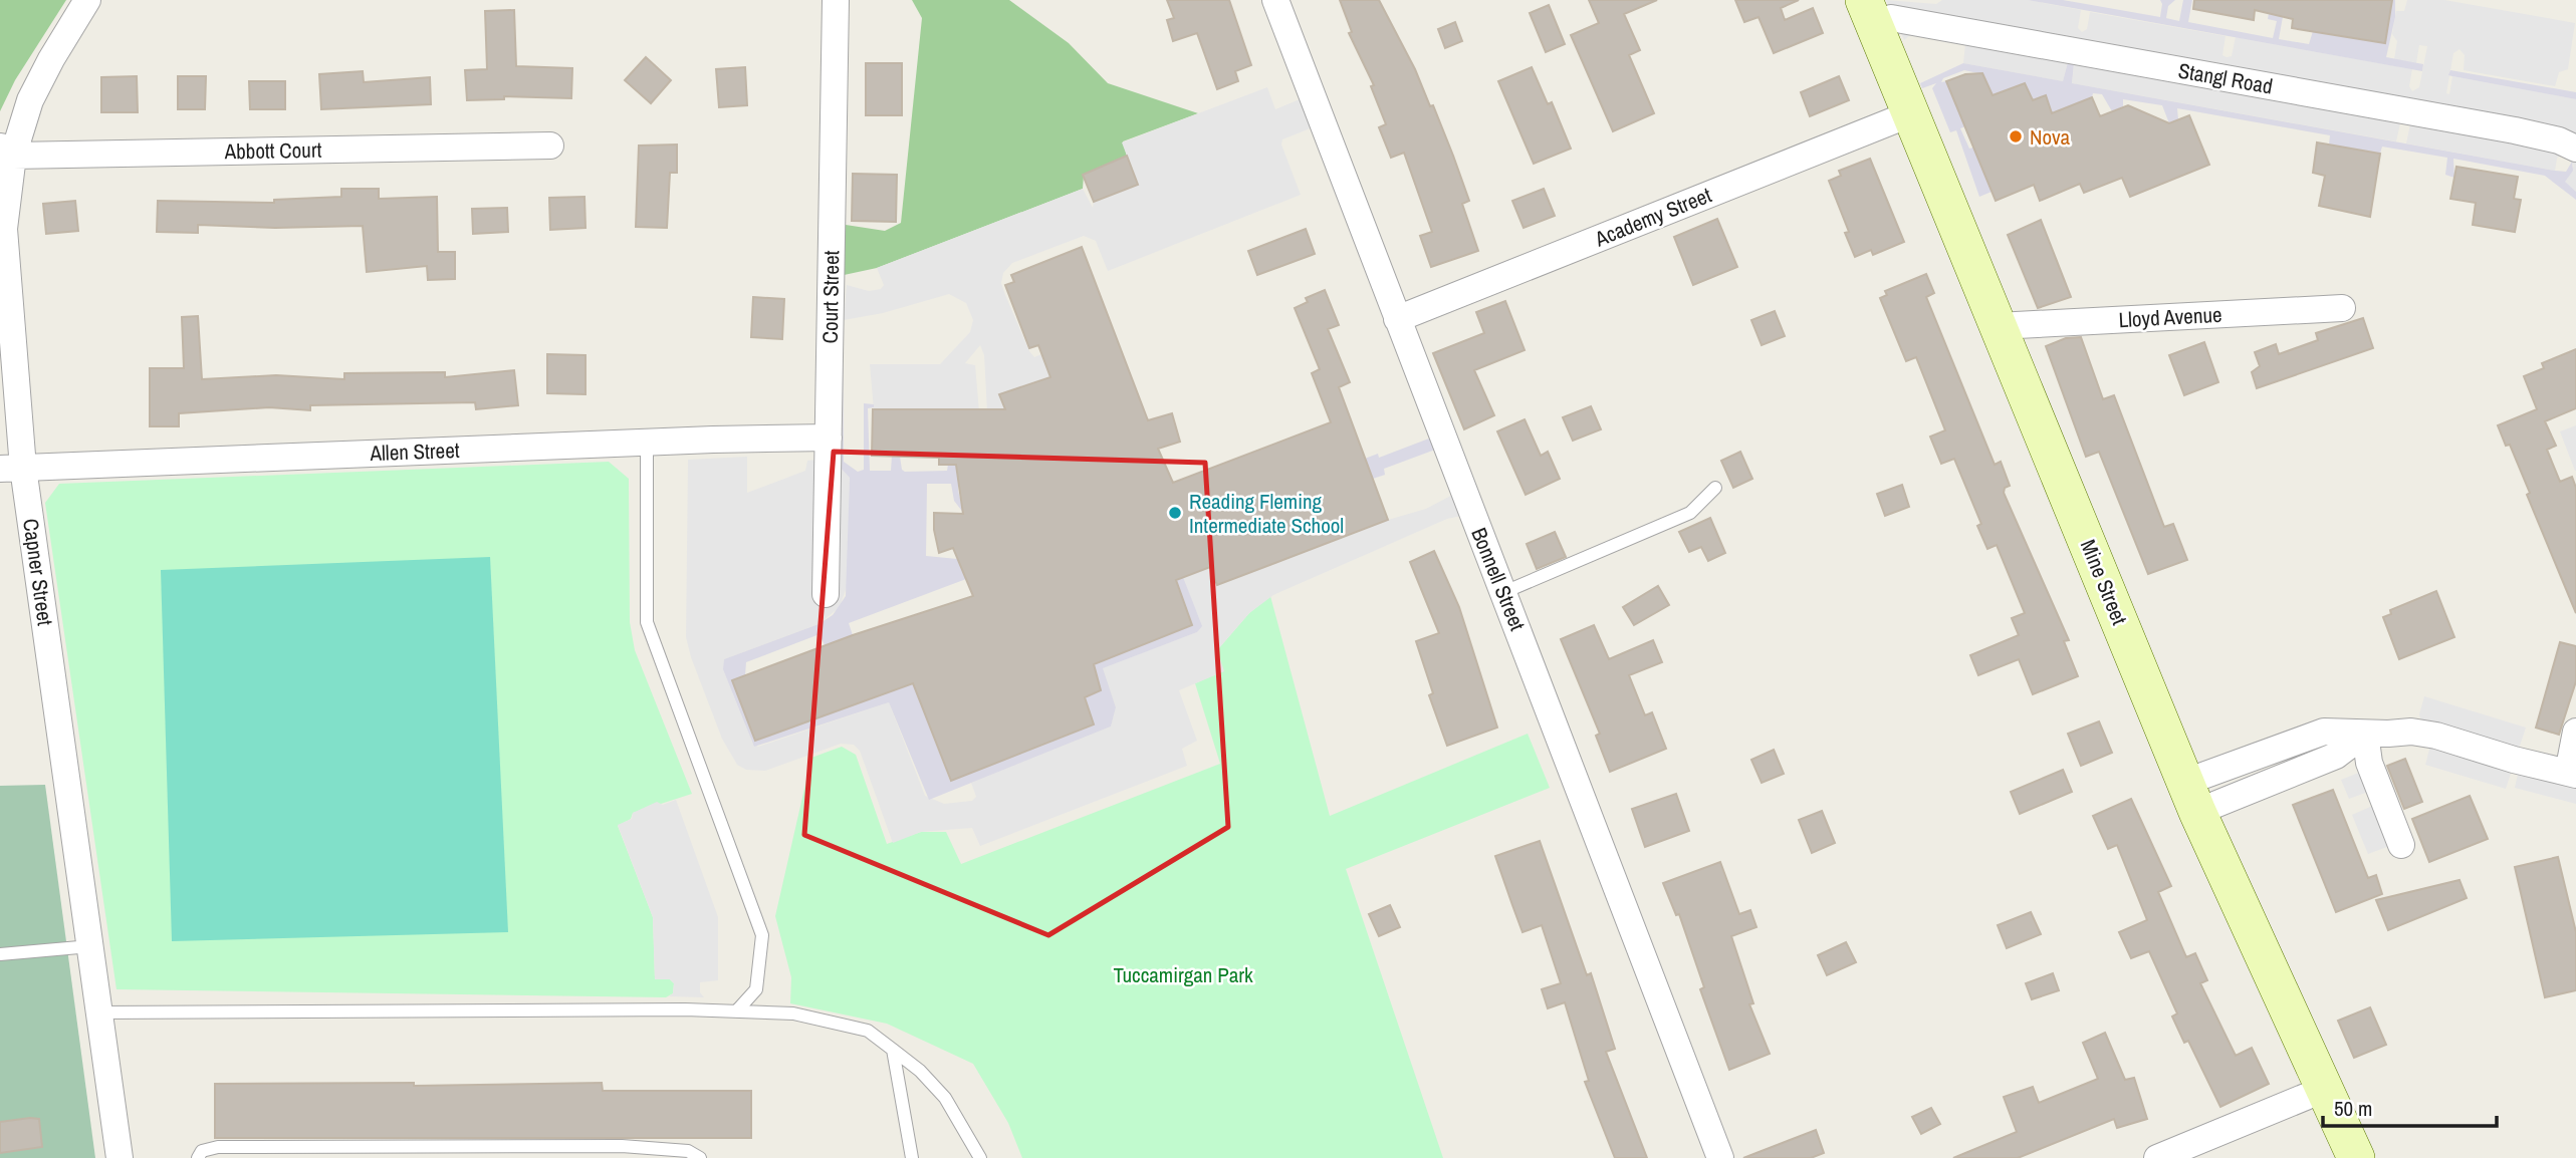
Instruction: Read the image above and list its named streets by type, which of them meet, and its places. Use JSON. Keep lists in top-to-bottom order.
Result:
{
  "streets": {
    "street": [
      "Stangl Road",
      "Abbott Court",
      "Academy Street",
      "Court Street",
      "Lloyd Avenue",
      "Allen Street",
      "Capner Street",
      "Bonnell Street",
      "Mine Street"
    ]
  },
  "crossings": [
    ["Stangl Road", "Mine Street"],
    ["Abbott Court", "Capner Street"],
    ["Academy Street", "Bonnell Street"],
    ["Academy Street", "Mine Street"],
    ["Court Street", "Allen Street"],
    ["Lloyd Avenue", "Mine Street"],
    ["Allen Street", "Capner Street"]
  ],
  "parks": ["Tuccamirgan Park"],
  "places": ["Nova", "Reading Fleming Intermediate School"],
  "scale_bar": "50 m"
}
